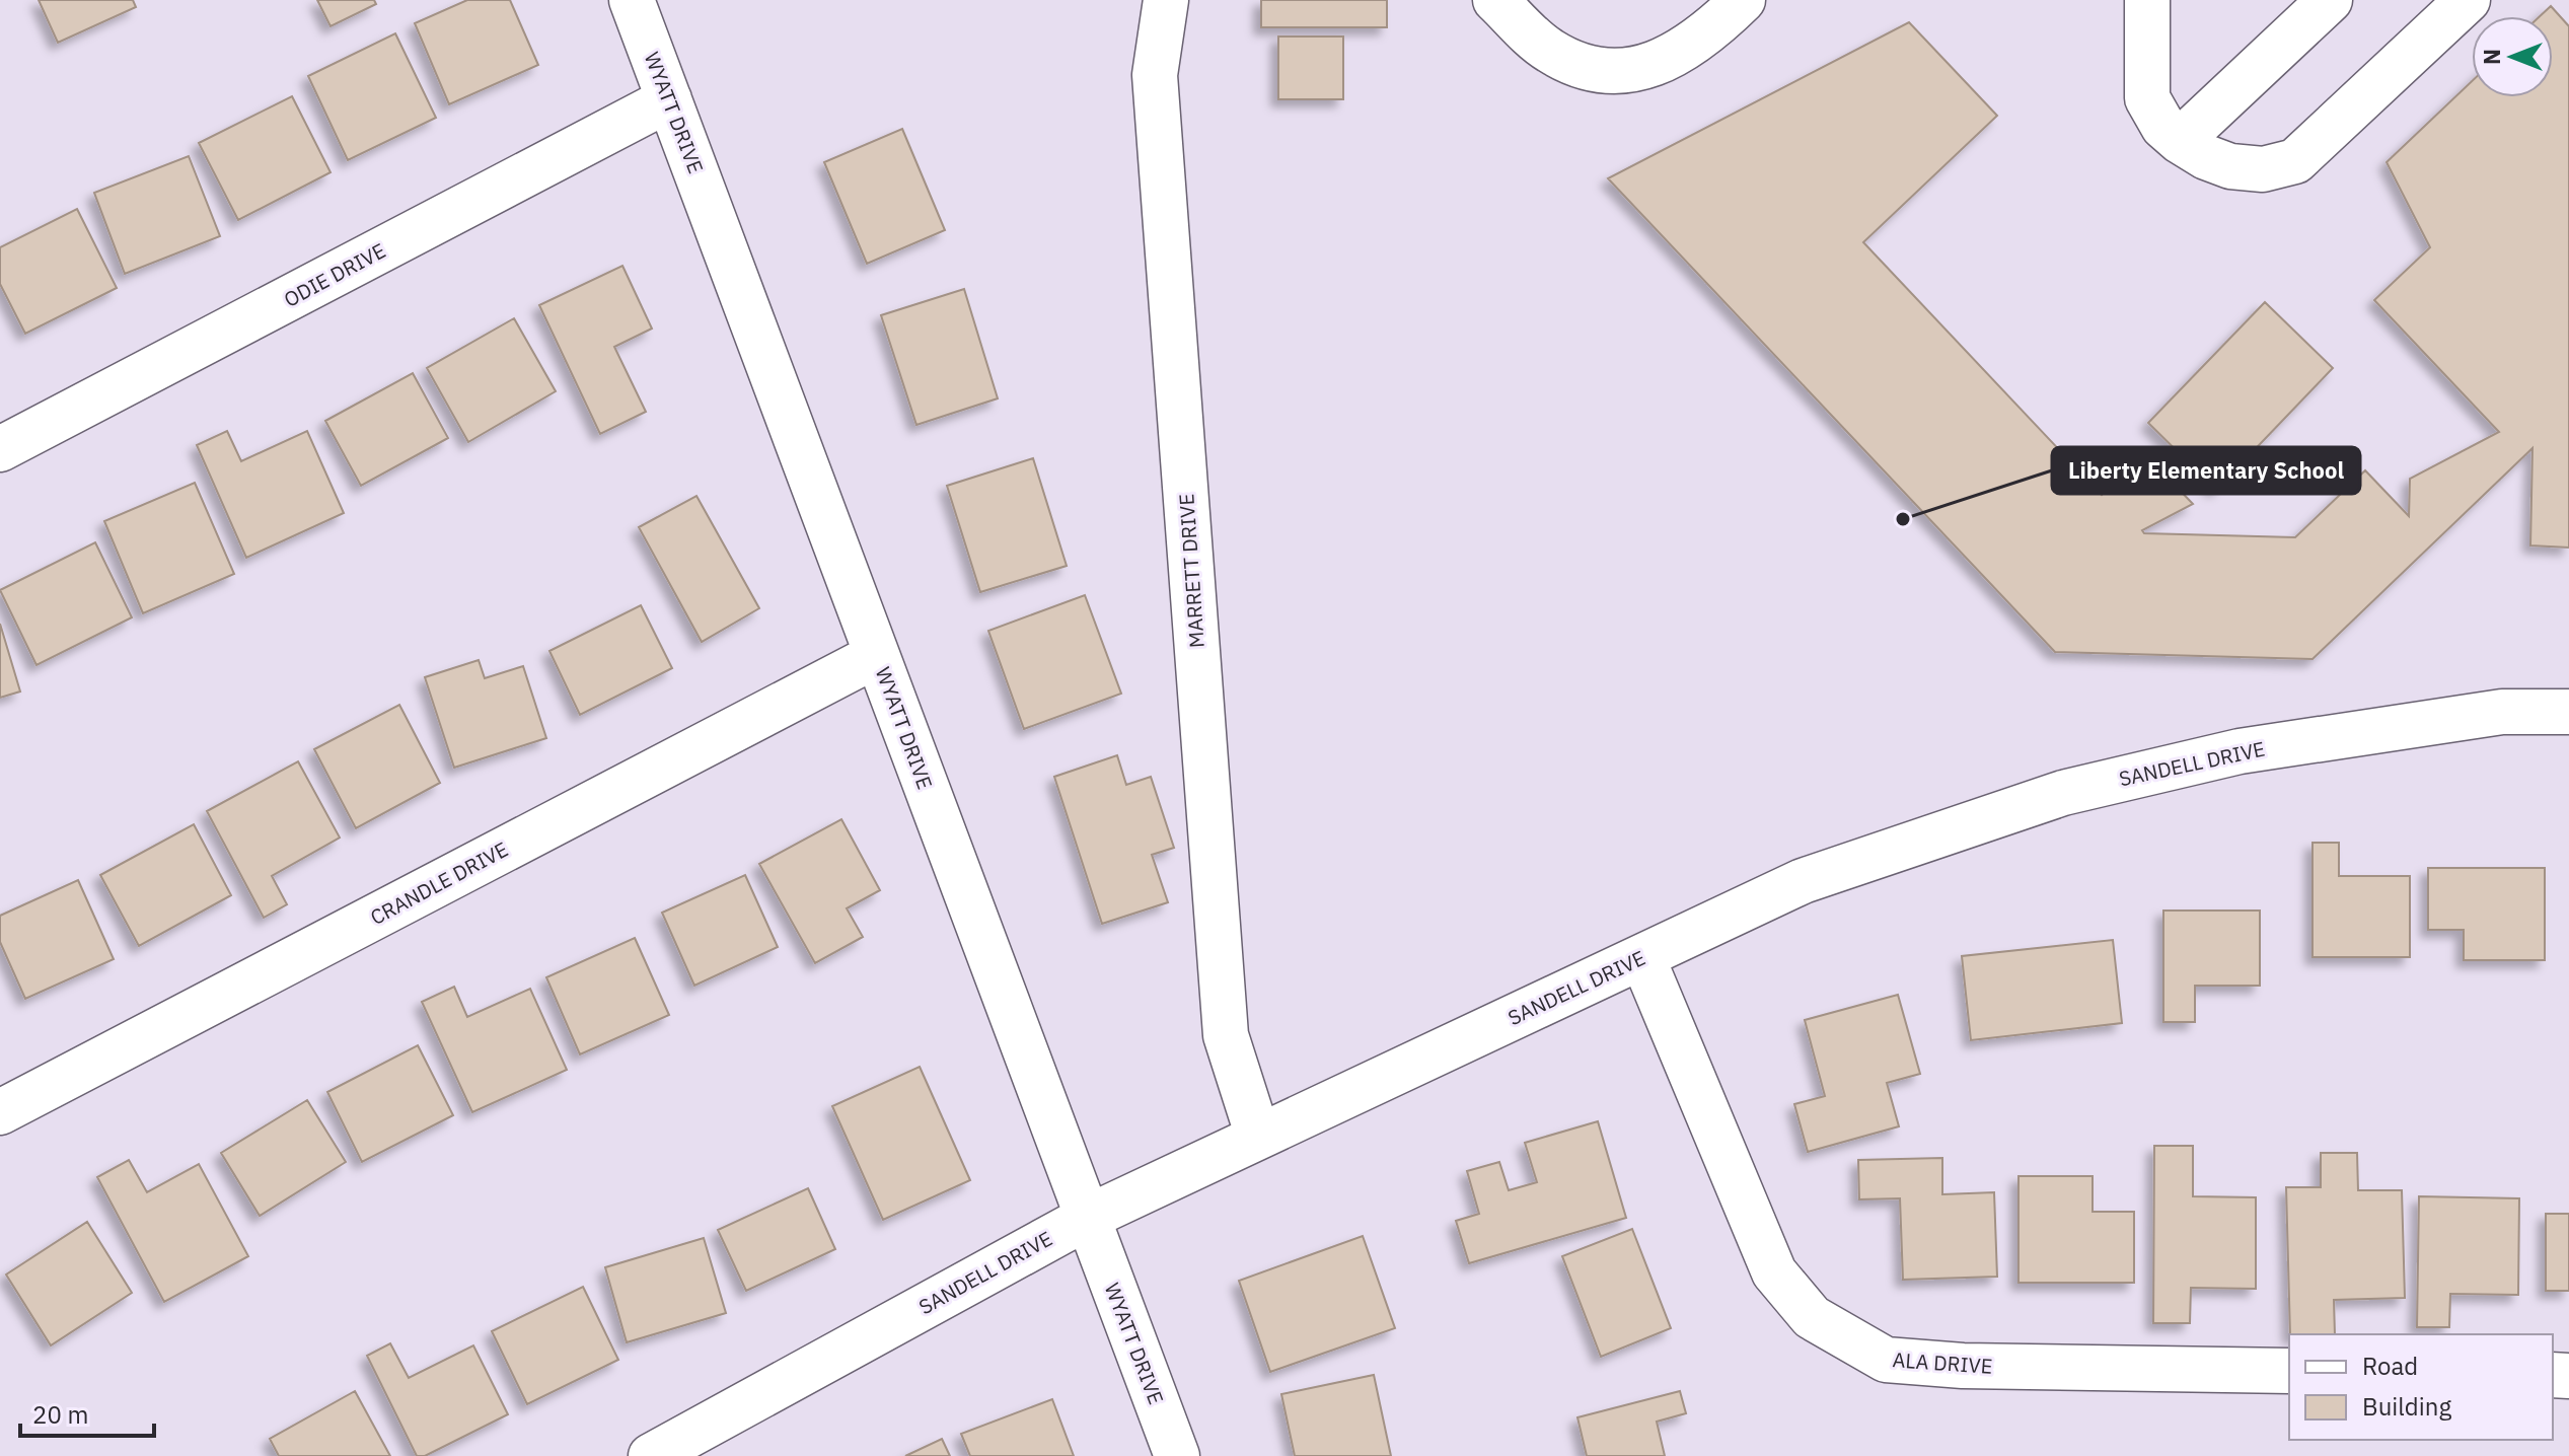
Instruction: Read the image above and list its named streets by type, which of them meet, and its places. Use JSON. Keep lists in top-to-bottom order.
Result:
{
  "streets": {
    "street": [
      "WYATT DRIVE",
      "ODIE DRIVE",
      "MARRETT DRIVE",
      "SANDELL DRIVE",
      "CRANDLE DRIVE",
      "ALA DRIVE"
    ]
  },
  "crossings": [
    ["WYATT DRIVE", "ODIE DRIVE"],
    ["WYATT DRIVE", "SANDELL DRIVE"],
    ["WYATT DRIVE", "CRANDLE DRIVE"],
    ["MARRETT DRIVE", "SANDELL DRIVE"],
    ["SANDELL DRIVE", "ALA DRIVE"]
  ],
  "places": ["Liberty Elementary School"],
  "legend": ["Road", "Building"],
  "scale_bar": "20 m",
  "north": "left"
}
